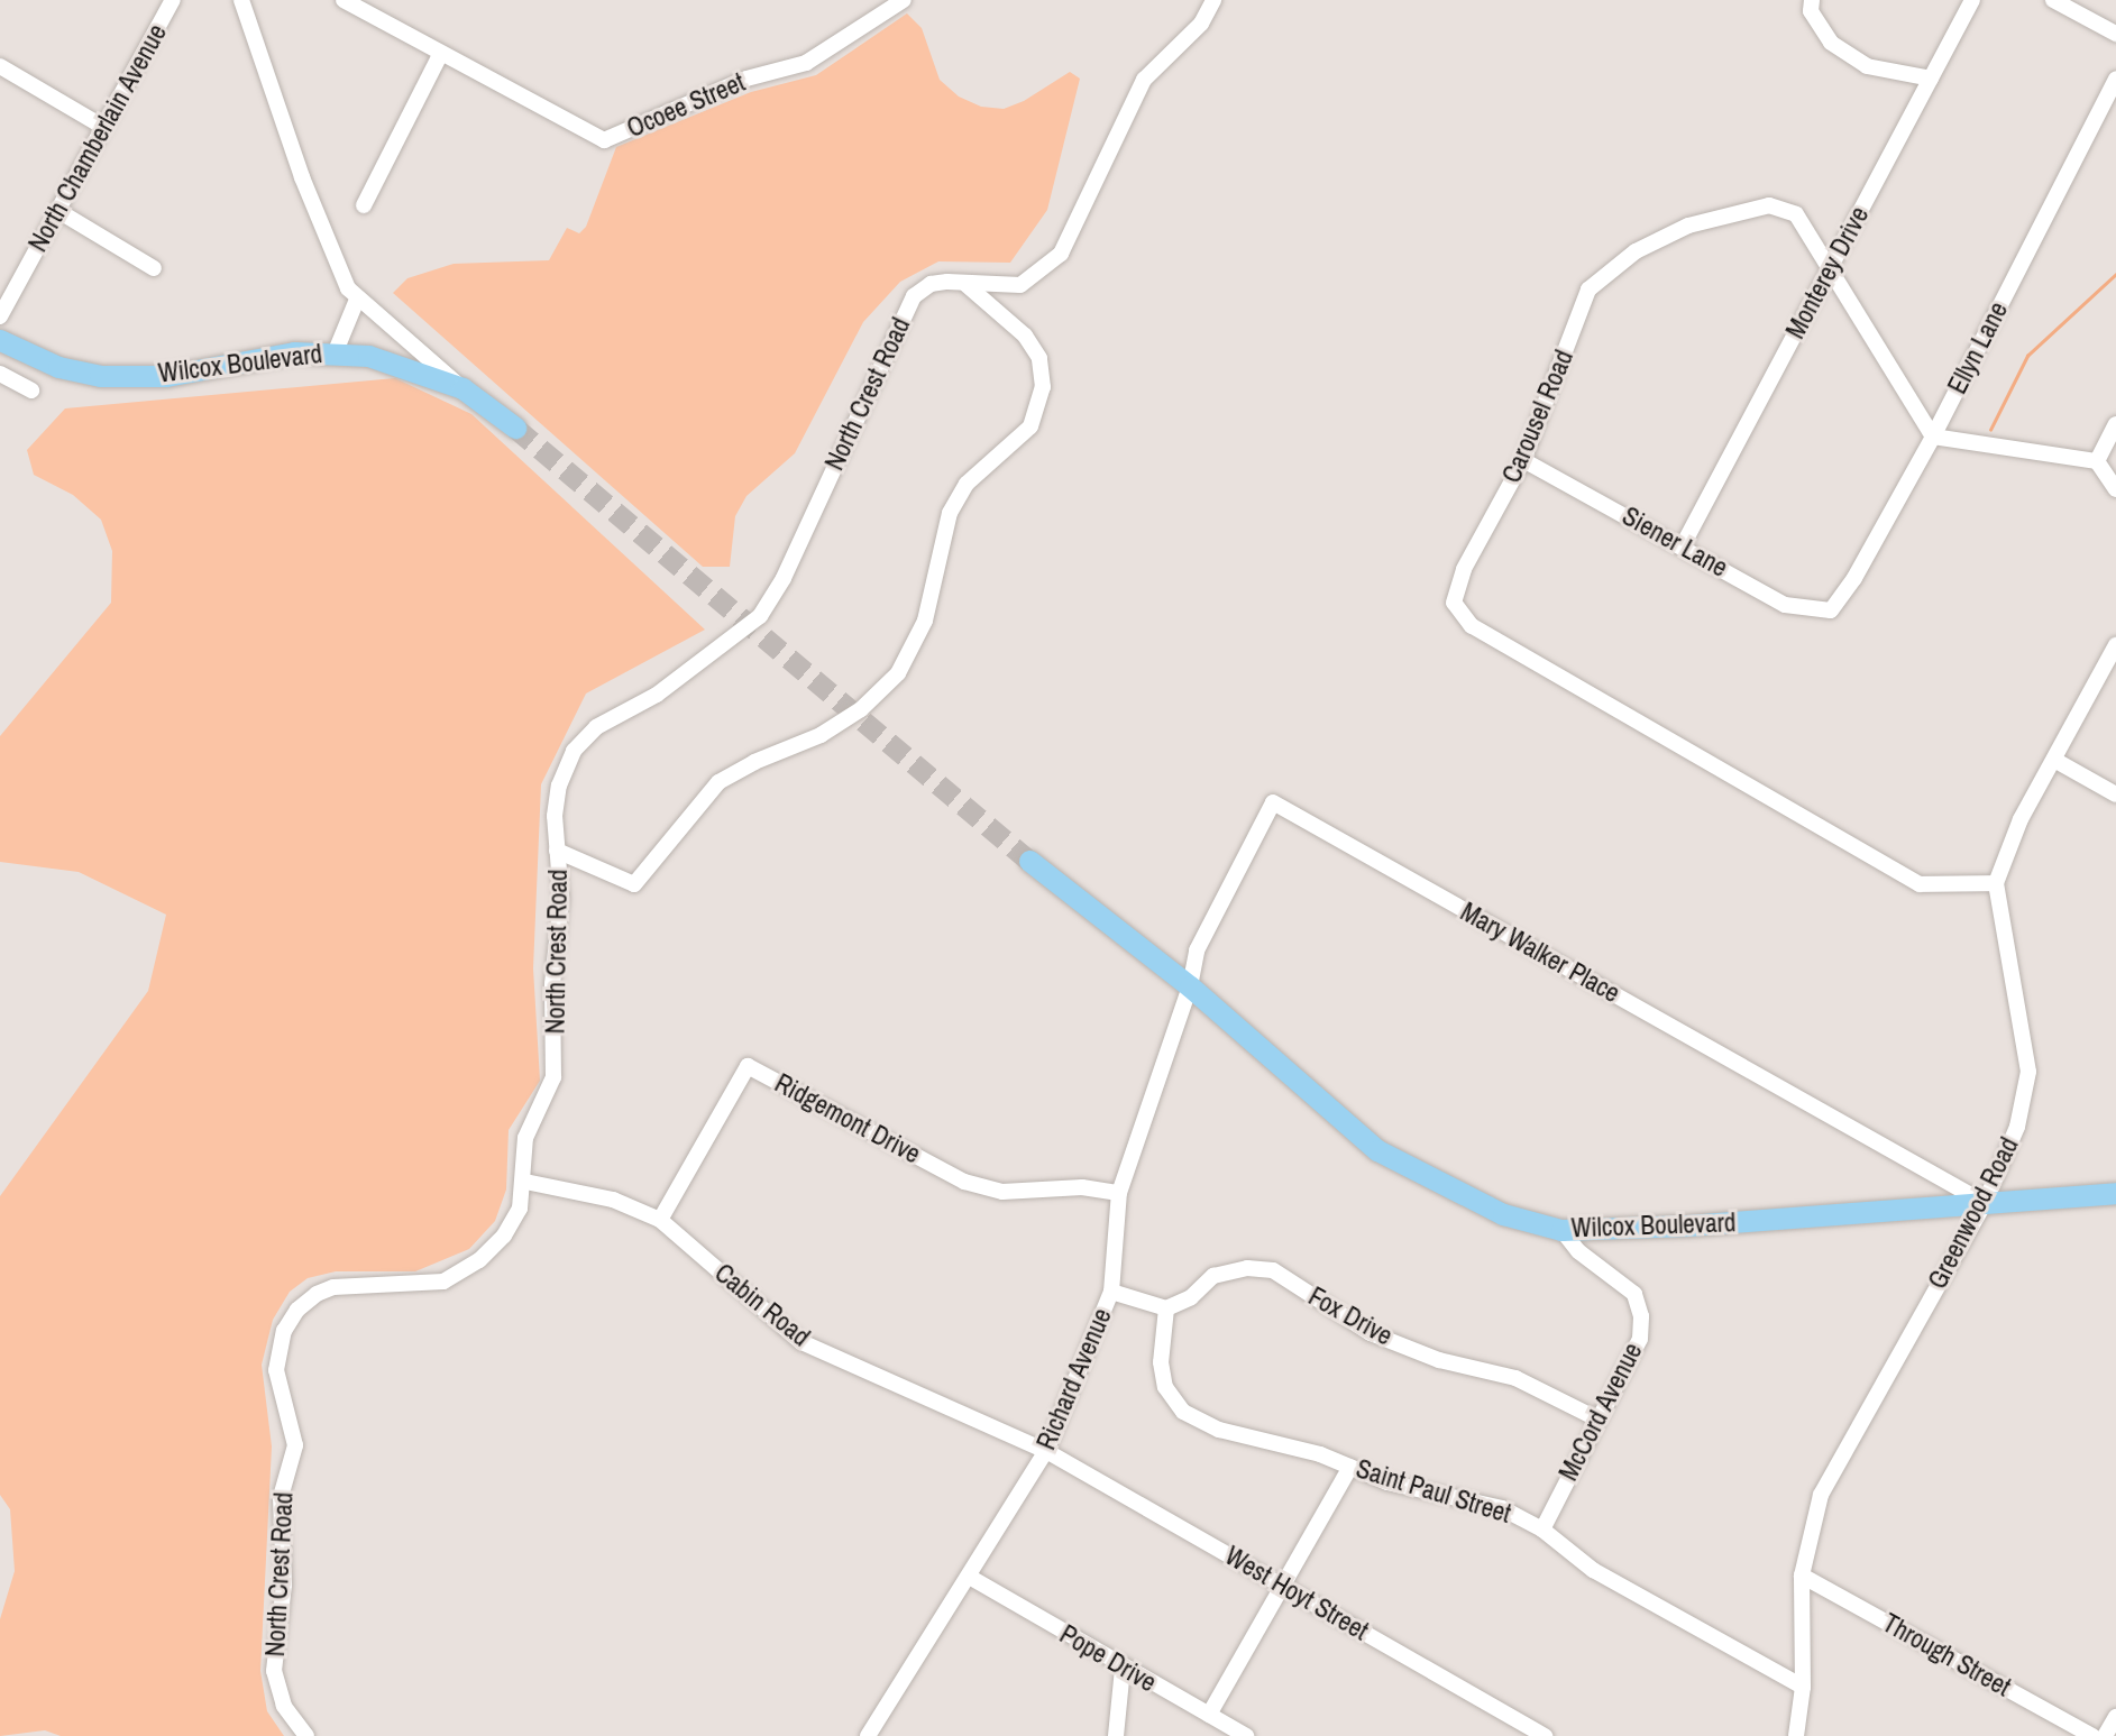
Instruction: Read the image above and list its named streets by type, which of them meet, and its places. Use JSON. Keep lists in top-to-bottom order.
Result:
{
  "streets": {
    "main road": ["Wilcox Boulevard"],
    "street": [
      "Ocoee Street",
      "North Chamberlain Avenue",
      "Monterey Drive",
      "Ellyn Lane",
      "North Crest Road",
      "Carousel Road",
      "Siener Lane",
      "Mary Walker Place",
      "Ridgemont Drive",
      "Greenwood Road",
      "Cabin Road",
      "Fox Drive",
      "Richard Avenue",
      "McCord Avenue",
      "Saint Paul Street",
      "West Hoyt Street",
      "Through Street",
      "Pope Drive"
    ]
  },
  "crossings": [
    ["Monterey Drive", "Carousel Road"],
    ["Monterey Drive", "Siener Lane"],
    ["Ellyn Lane", "Carousel Road"],
    ["Ellyn Lane", "Siener Lane"],
    ["Wilcox Boulevard", "Mary Walker Place"],
    ["Wilcox Boulevard", "Greenwood Road"],
    ["Wilcox Boulevard", "Richard Avenue"],
    ["Wilcox Boulevard", "McCord Avenue"],
    ["North Crest Road", "Cabin Road"],
    ["Carousel Road", "Siener Lane"],
    ["Carousel Road", "Greenwood Road"],
    ["Mary Walker Place", "Greenwood Road"],
    ["Mary Walker Place", "Richard Avenue"],
    ["Ridgemont Drive", "Cabin Road"],
    ["Ridgemont Drive", "Richard Avenue"],
    ["Greenwood Road", "Saint Paul Street"],
    ["Greenwood Road", "Through Street"],
    ["Cabin Road", "Richard Avenue"],
    ["Cabin Road", "West Hoyt Street"],
    ["Fox Drive", "McCord Avenue"],
    ["Fox Drive", "Saint Paul Street"],
    ["Richard Avenue", "West Hoyt Street"],
    ["Richard Avenue", "Pope Drive"],
    ["McCord Avenue", "Saint Paul Street"]
  ]
}
